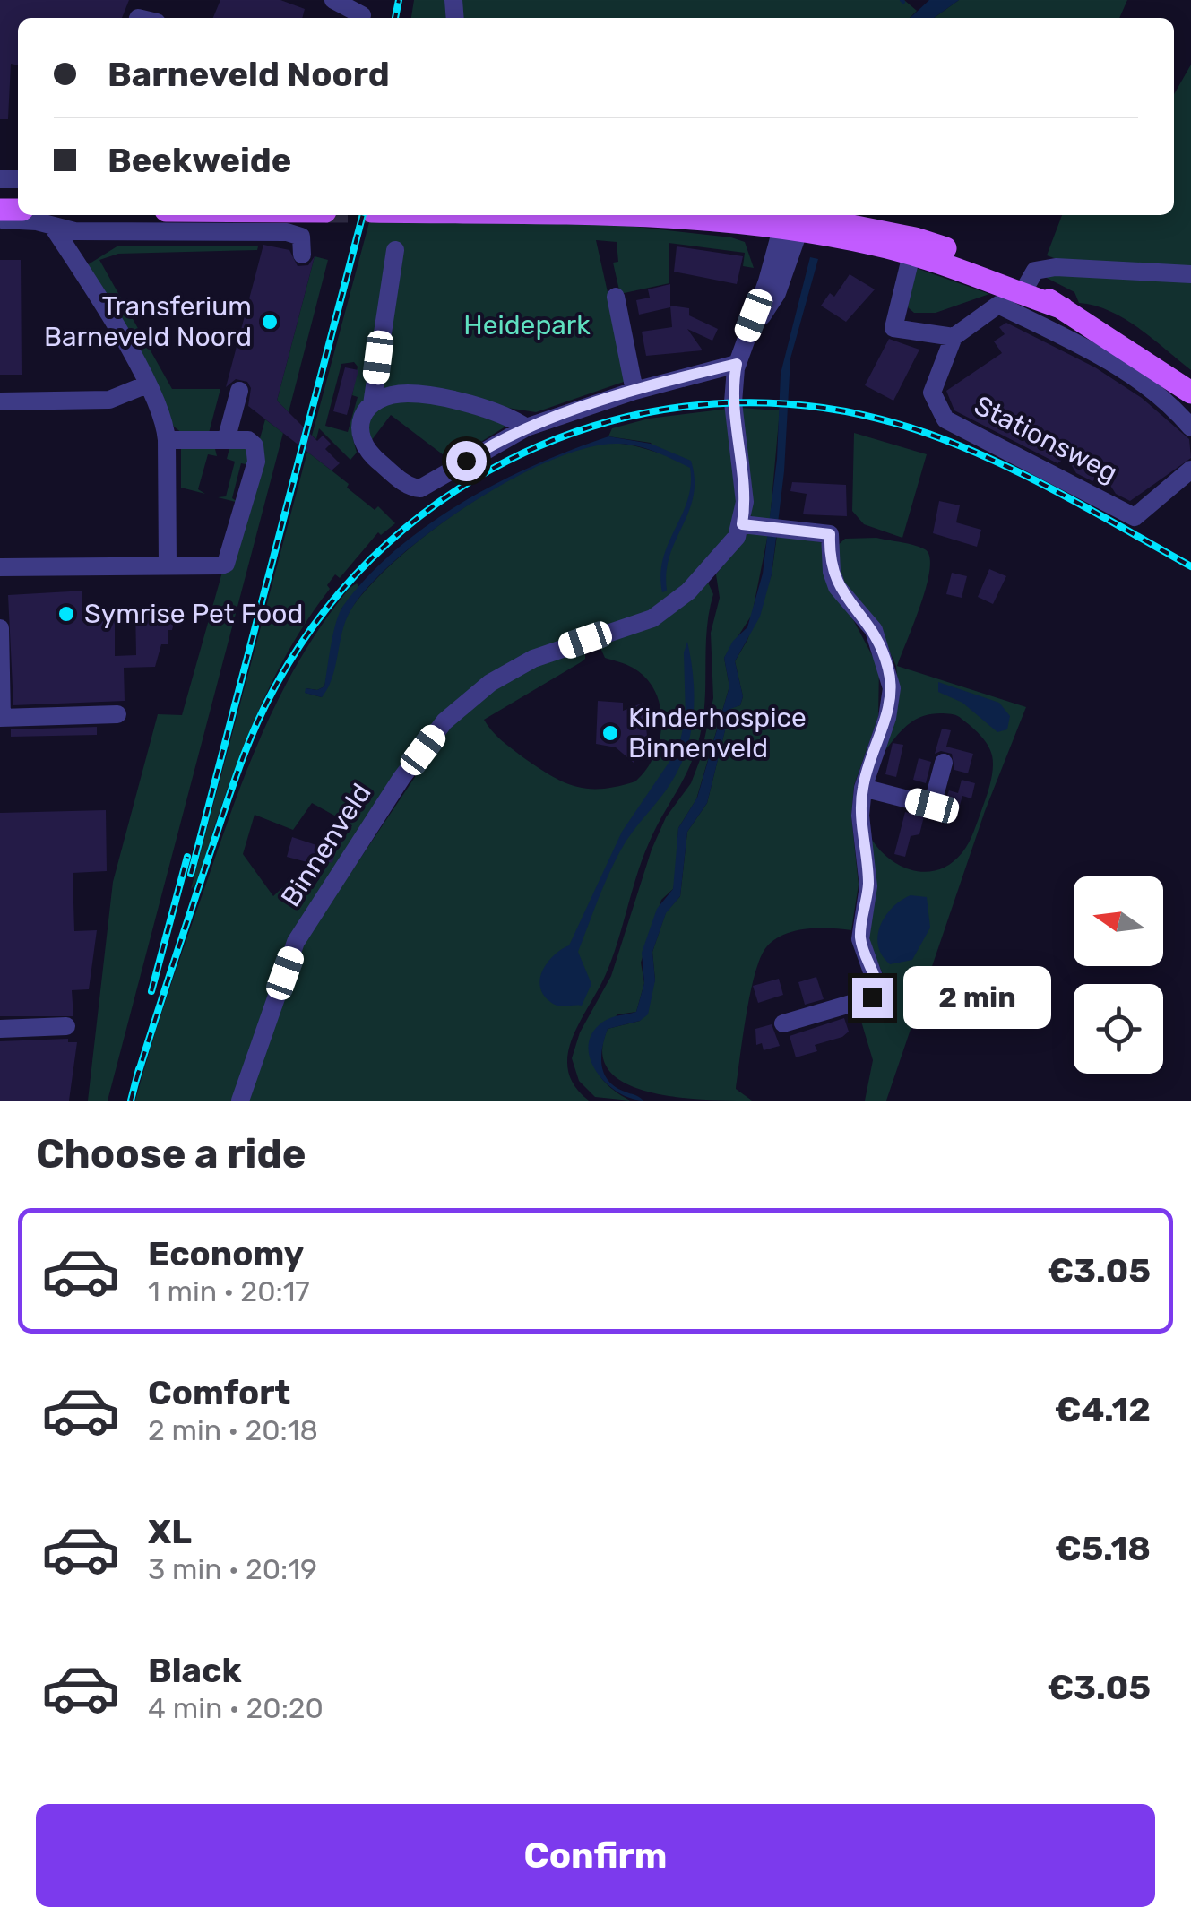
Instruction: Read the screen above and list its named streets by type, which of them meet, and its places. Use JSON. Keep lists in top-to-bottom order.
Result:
{
  "streets": {
    "street": ["Stationsweg", "Binnenveld"]
  },
  "parks": ["Heidepark"],
  "places": ["Transferium Barneveld Noord", "Symrise Pet Food", "Kinderhospice Binnenveld"],
  "north": "left",
  "page": {
    "banner": ["Barneveld Noord", "Beekweide"],
    "bubble": "2 min",
    "heading": "Choose a ride",
    "list": [
      {
        "name": "Economy",
        "note": "1 min · 20:17",
        "value": "€3.05"
      },
      {
        "name": "Comfort",
        "note": "2 min · 20:18",
        "value": "€4.12"
      },
      {
        "name": "XL",
        "note": "3 min · 20:19",
        "value": "€5.18"
      },
      {
        "name": "Black",
        "note": "4 min · 20:20",
        "value": "€3.05"
      }
    ],
    "buttons": "Confirm"
  }
}
